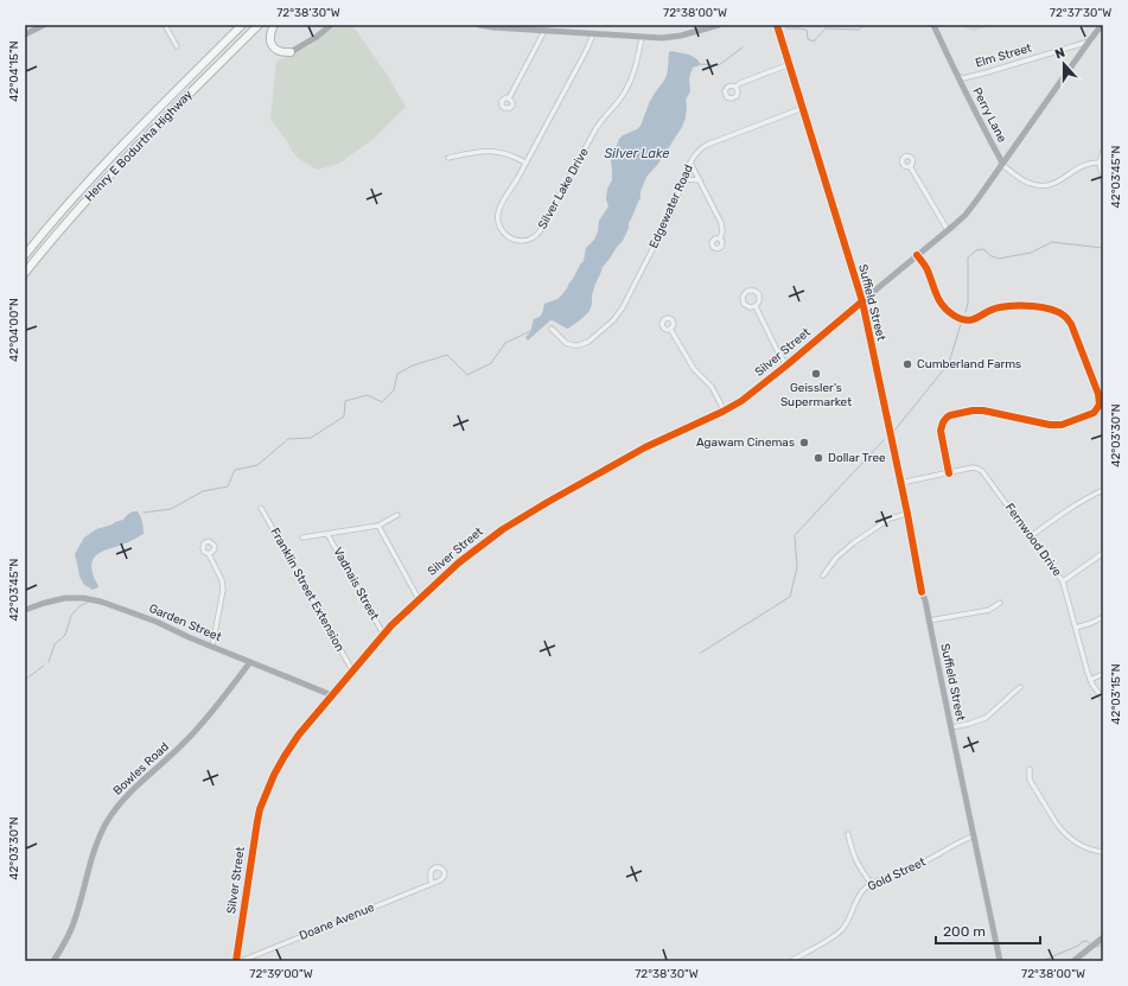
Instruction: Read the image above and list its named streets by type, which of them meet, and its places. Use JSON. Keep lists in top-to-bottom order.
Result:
{
  "streets": {
    "highway": ["Henry E Bodurtha Highway"],
    "street": [
      "Elm Street",
      "Perry Lane",
      "Silver Lake Drive",
      "Edgewater Road",
      "Suffield Street",
      "Silver Street",
      "Fernwood Drive",
      "Vadnais Street",
      "Franklin Street Extension",
      "Garden Street",
      "Bowles Road",
      "Gold Street",
      "Doane Avenue"
    ]
  },
  "crossings": [
    ["Elm Street", "Perry Lane"],
    ["Elm Street", "Silver Street"],
    ["Perry Lane", "Silver Street"],
    ["Edgewater Road", "Suffield Street"],
    ["Suffield Street", "Silver Street"],
    ["Suffield Street", "Gold Street"],
    ["Silver Street", "Vadnais Street"],
    ["Silver Street", "Franklin Street Extension"],
    ["Silver Street", "Garden Street"],
    ["Garden Street", "Bowles Road"]
  ],
  "water": ["Silver Lake"],
  "places": [
    "Cumberland Farms",
    "Geissler's Supermarket",
    "Agawam Cinemas",
    "Dollar Tree"
  ],
  "scale_bar": "200 m",
  "north": "top",
  "coordinates": [
    "72°38'30\"W",
    "72°38'00\"W",
    "72°37'30\"W",
    "42°04'15\"N",
    "42°03'45\"N",
    "42°04'00\"N",
    "42°03'30\"N",
    "42°03'15\"N",
    "72°39'00\"W"
  ]
}
